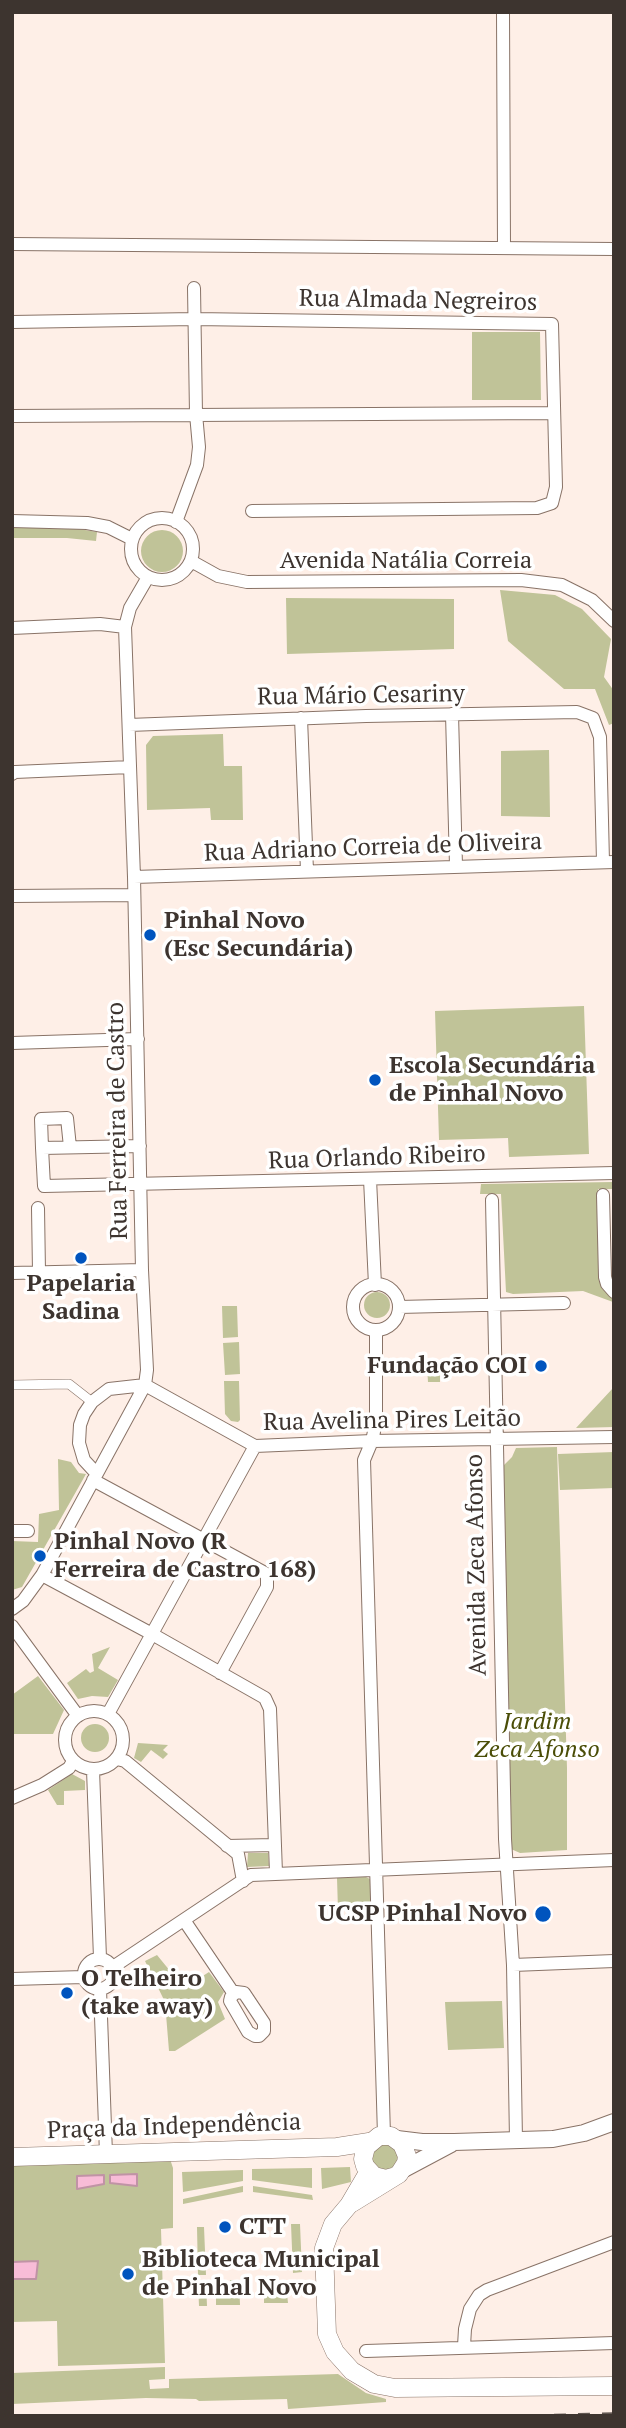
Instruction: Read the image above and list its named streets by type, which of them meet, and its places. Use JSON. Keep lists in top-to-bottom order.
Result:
{
  "streets": {
    "main road": ["Praça da Independência"],
    "street": [
      "Rua Almada Negreiros",
      "Avenida Natália Correia",
      "Rua Mário Cesariny",
      "Rua Adriano Correia de Oliveira",
      "Rua Ferreira de Castro",
      "Rua Orlando Ribeiro",
      "Rua Avelina Pires Leitão",
      "Avenida Zeca Afonso"
    ]
  },
  "crossings": [
    ["Avenida Natália Correia", "Rua Ferreira de Castro"],
    ["Rua Mário Cesariny", "Rua Adriano Correia de Oliveira"],
    ["Rua Mário Cesariny", "Rua Ferreira de Castro"],
    ["Rua Adriano Correia de Oliveira", "Rua Ferreira de Castro"],
    ["Rua Ferreira de Castro", "Rua Orlando Ribeiro"],
    ["Rua Ferreira de Castro", "Rua Avelina Pires Leitão"],
    ["Rua Avelina Pires Leitão", "Avenida Zeca Afonso"]
  ],
  "parks": ["Jardim Zeca Afonso"],
  "places": [
    "Pinhal Novo (Esc Secundária)",
    "Escola Secundária de Pinhal Novo",
    "Papelaria Sadina",
    "Fundação COI",
    "Pinhal Novo (R Ferreira de Castro 168)",
    "UCSP Pinhal Novo",
    "O Telheiro (take away)",
    "CTT",
    "Biblioteca Municipal de Pinhal Novo"
  ]
}
